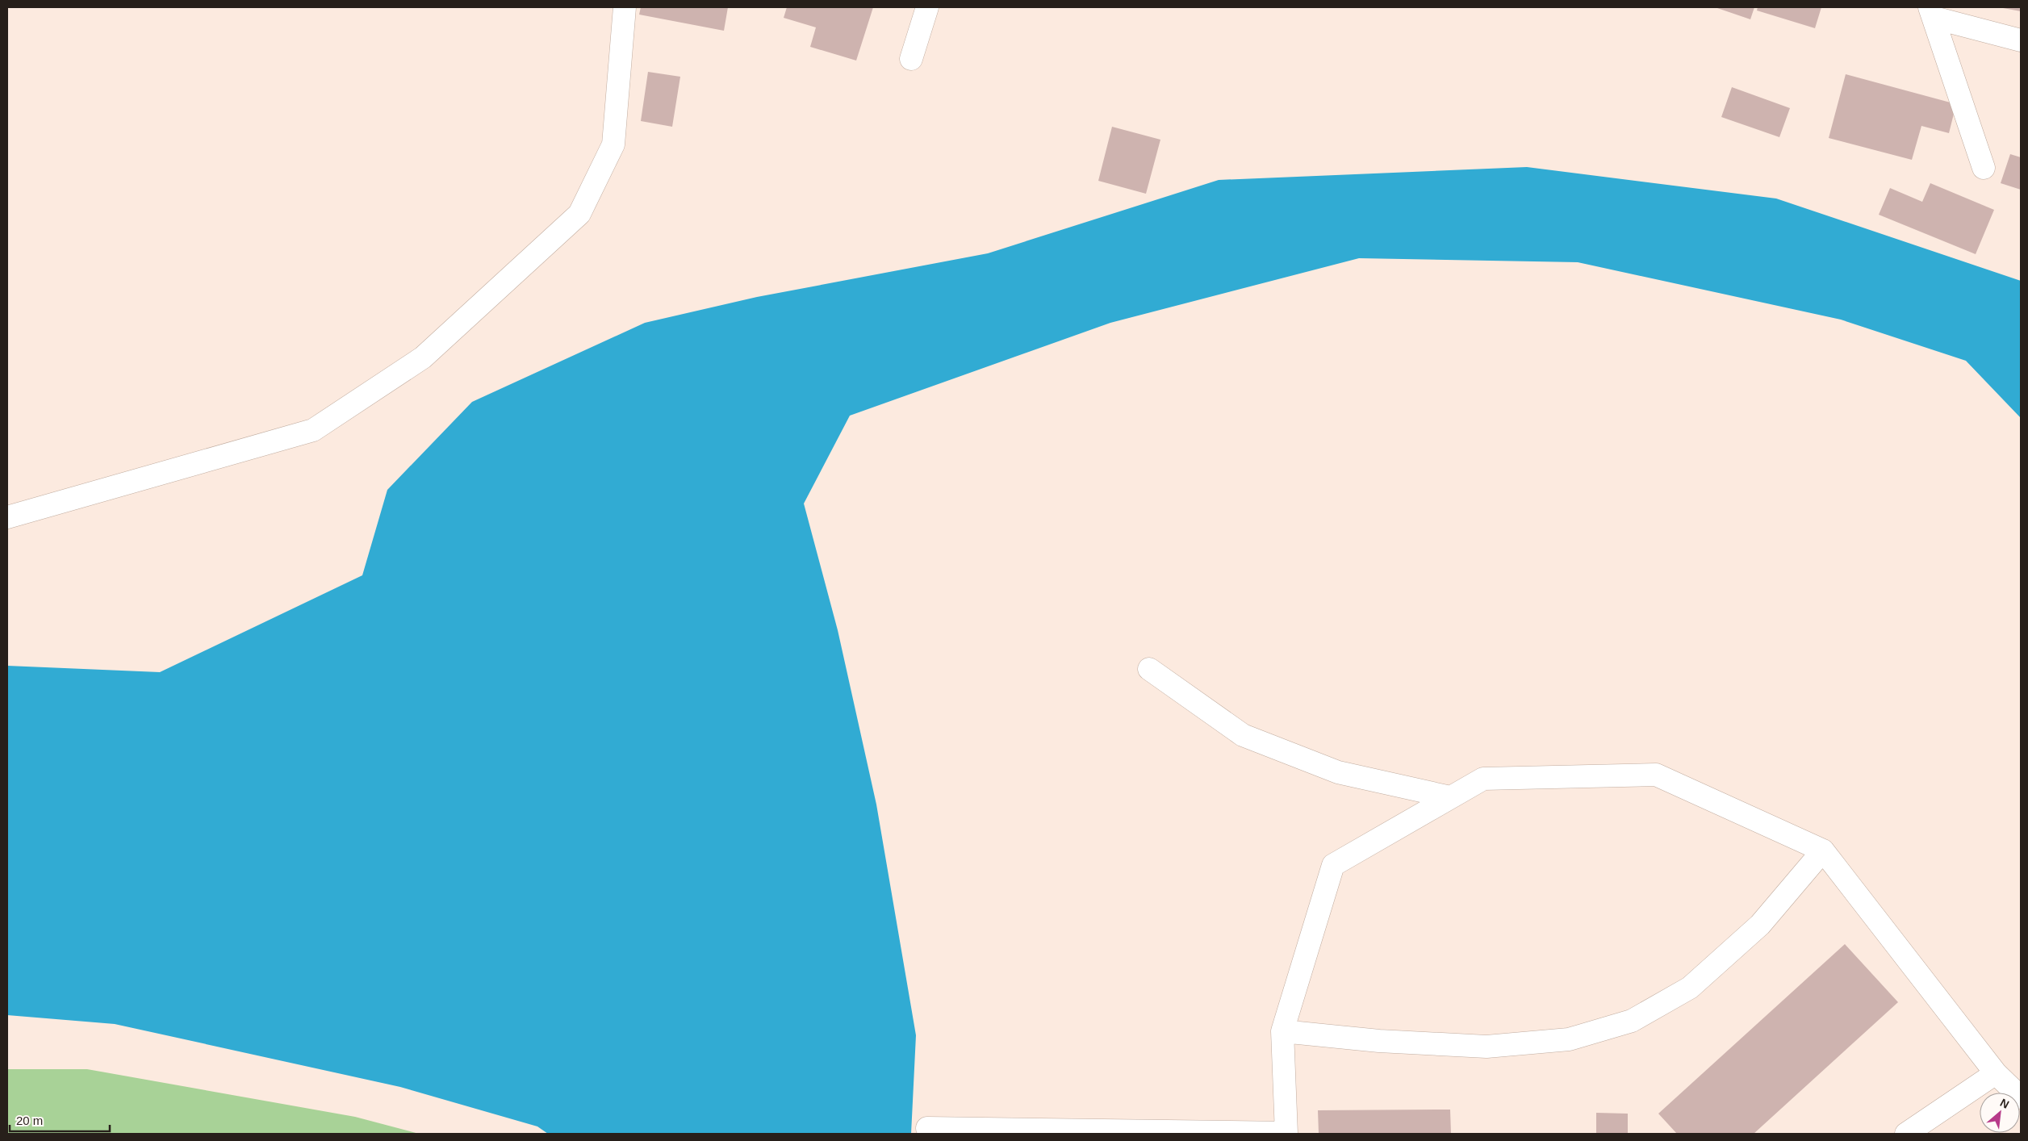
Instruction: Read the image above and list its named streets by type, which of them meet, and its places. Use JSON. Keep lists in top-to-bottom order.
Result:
{
  "scale_bar": "20 m",
  "north": "top right"
}
